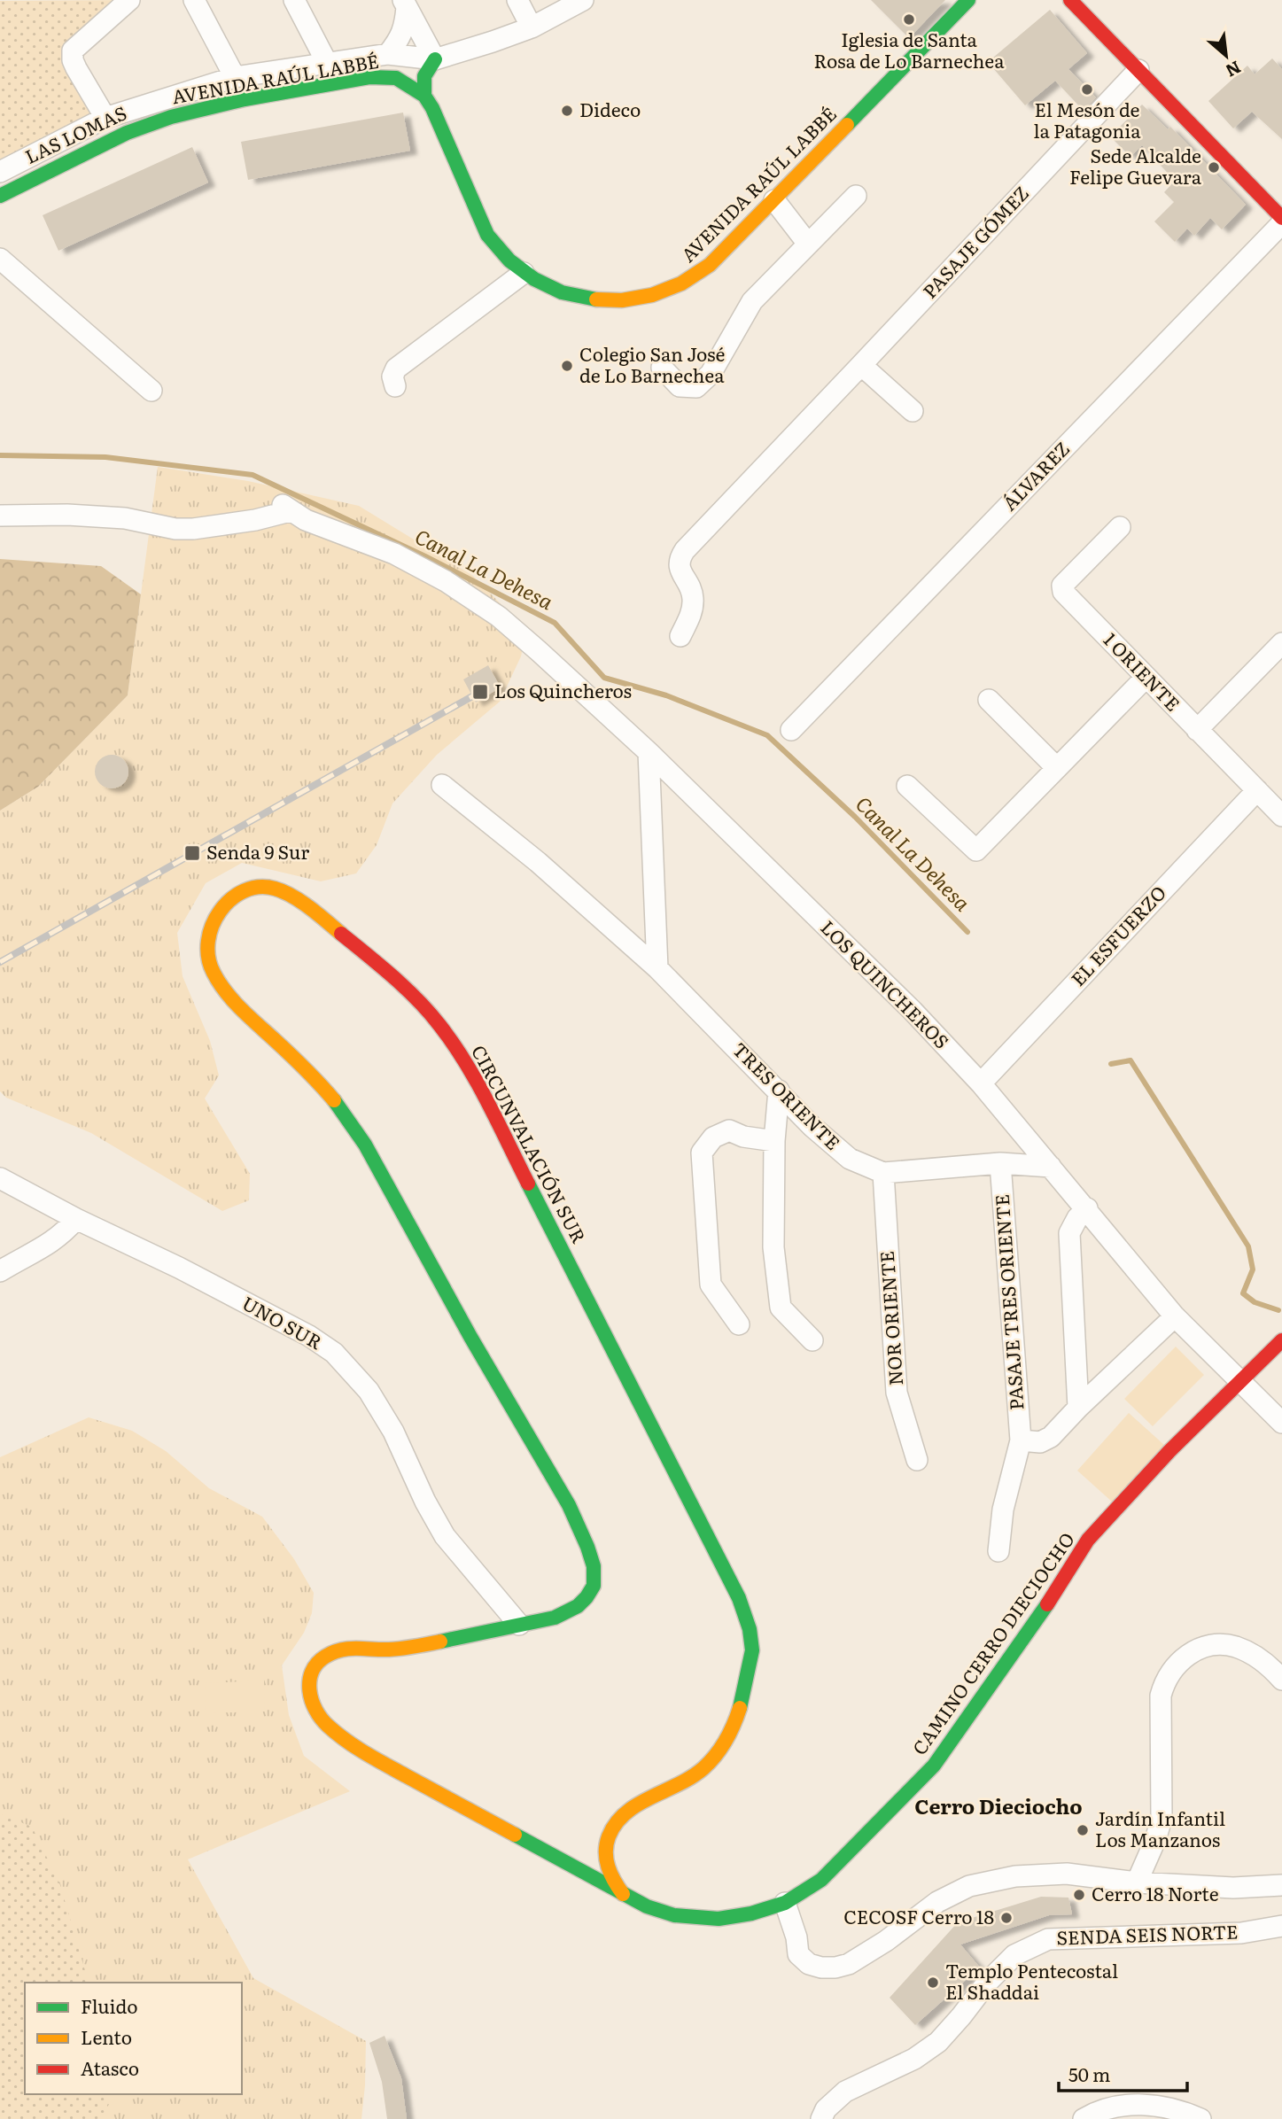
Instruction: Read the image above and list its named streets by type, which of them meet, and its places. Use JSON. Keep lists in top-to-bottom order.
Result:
{
  "streets": {
    "street": [
      "AVENIDA RAÚL LABBÉ",
      "LAS LOMAS",
      "PASAJE GÓMEZ",
      "ÁLVAREZ",
      "1 ORIENTE",
      "EL ESFUERZO",
      "LOS QUINCHEROS",
      "TRES ORIENTE",
      "CIRCUNVALACIÓN SUR",
      "PASAJE TRES ORIENTE",
      "NOR ORIENTE",
      "UNO SUR",
      "CAMINO CERRO DIECIOCHO",
      "SENDA SEIS NORTE"
    ]
  },
  "crossings": [
    ["1 ORIENTE", "EL ESFUERZO"],
    ["EL ESFUERZO", "LOS QUINCHEROS"],
    ["LOS QUINCHEROS", "TRES ORIENTE"],
    ["LOS QUINCHEROS", "CAMINO CERRO DIECIOCHO"],
    ["TRES ORIENTE", "PASAJE TRES ORIENTE"],
    ["TRES ORIENTE", "NOR ORIENTE"],
    ["CIRCUNVALACIÓN SUR", "UNO SUR"],
    ["CIRCUNVALACIÓN SUR", "CAMINO CERRO DIECIOCHO"]
  ],
  "districts": ["Cerro Dieciocho"],
  "water": ["Canal La Dehesa"],
  "places": {
    "other": [
      "Iglesia de Santa Rosa de Lo Barnechea",
      "El Mesón de la Patagonia",
      "Dideco",
      "Sede Alcalde Felipe Guevara",
      "Colegio San José de Lo Barnechea",
      "Jardín Infantil Los Manzanos",
      "Cerro 18 Norte",
      "CECOSF Cerro 18",
      "Templo Pentecostal El Shaddai"
    ],
    "transit": ["Los Quincheros", "Senda 9 Sur"]
  },
  "legend": ["Fluido", "Lento", "Atasco"],
  "scale_bar": "50 m",
  "north": "bottom right"
}
